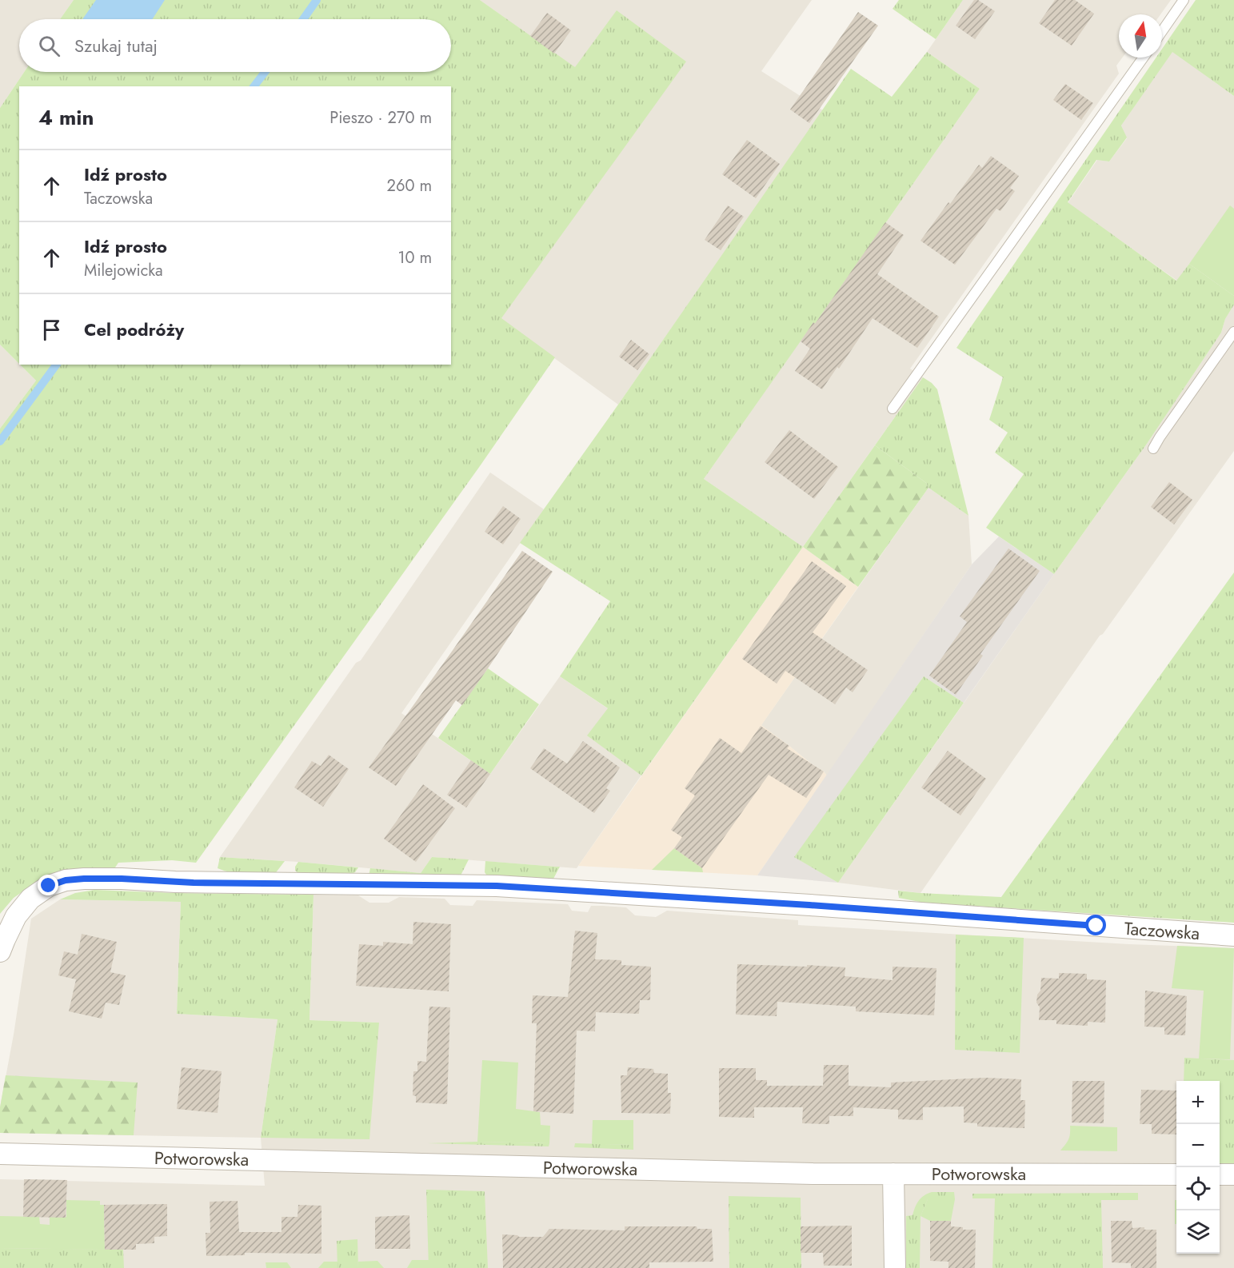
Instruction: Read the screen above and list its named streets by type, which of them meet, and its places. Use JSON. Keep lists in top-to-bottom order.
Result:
{
  "streets": {
    "street": ["Taczowska", "Potworowska"]
  },
  "north": "top",
  "page": {
    "search": "Szukaj tutaj",
    "heading": ["4 min", "Pieszo · 270 m"],
    "list": [
      ["Idź prosto", "Taczowska", "260 m"],
      ["Idź prosto", "Milejowicka", "10 m"],
      "Cel podróży"
    ],
    "map_buttons": ["+", "−"]
  }
}
